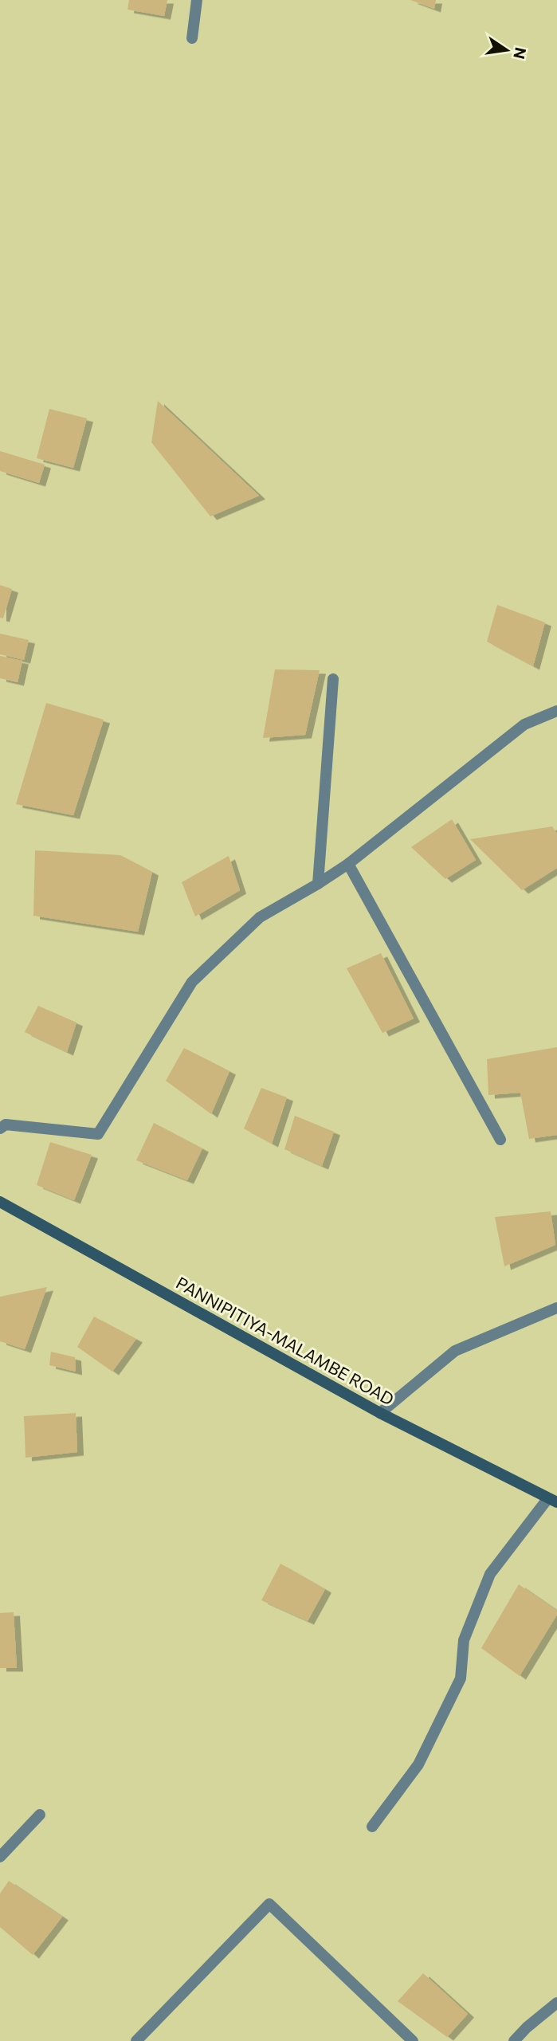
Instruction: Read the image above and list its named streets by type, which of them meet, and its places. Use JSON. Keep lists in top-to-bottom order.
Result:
{
  "streets": {
    "street": ["PANNIPITIYA-MALAMBE ROAD"]
  },
  "north": "right"
}
